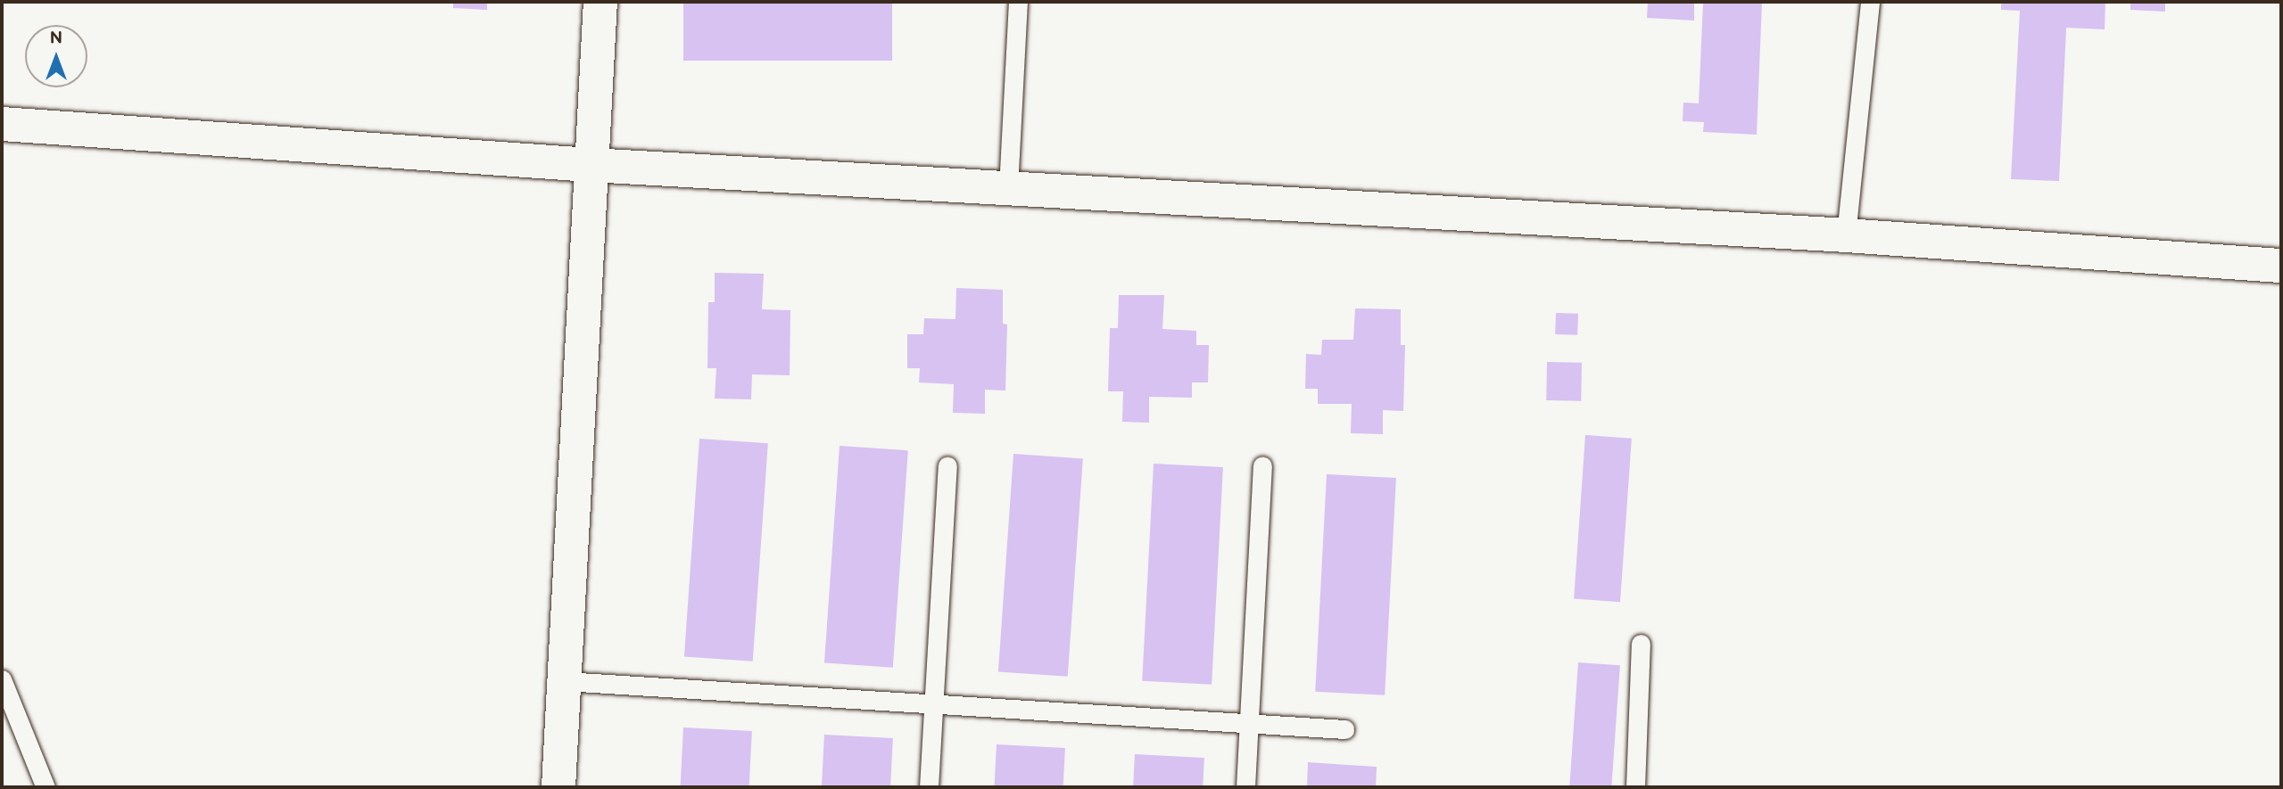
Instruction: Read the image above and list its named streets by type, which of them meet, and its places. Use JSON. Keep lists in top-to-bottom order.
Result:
{
  "north": "top"
}
